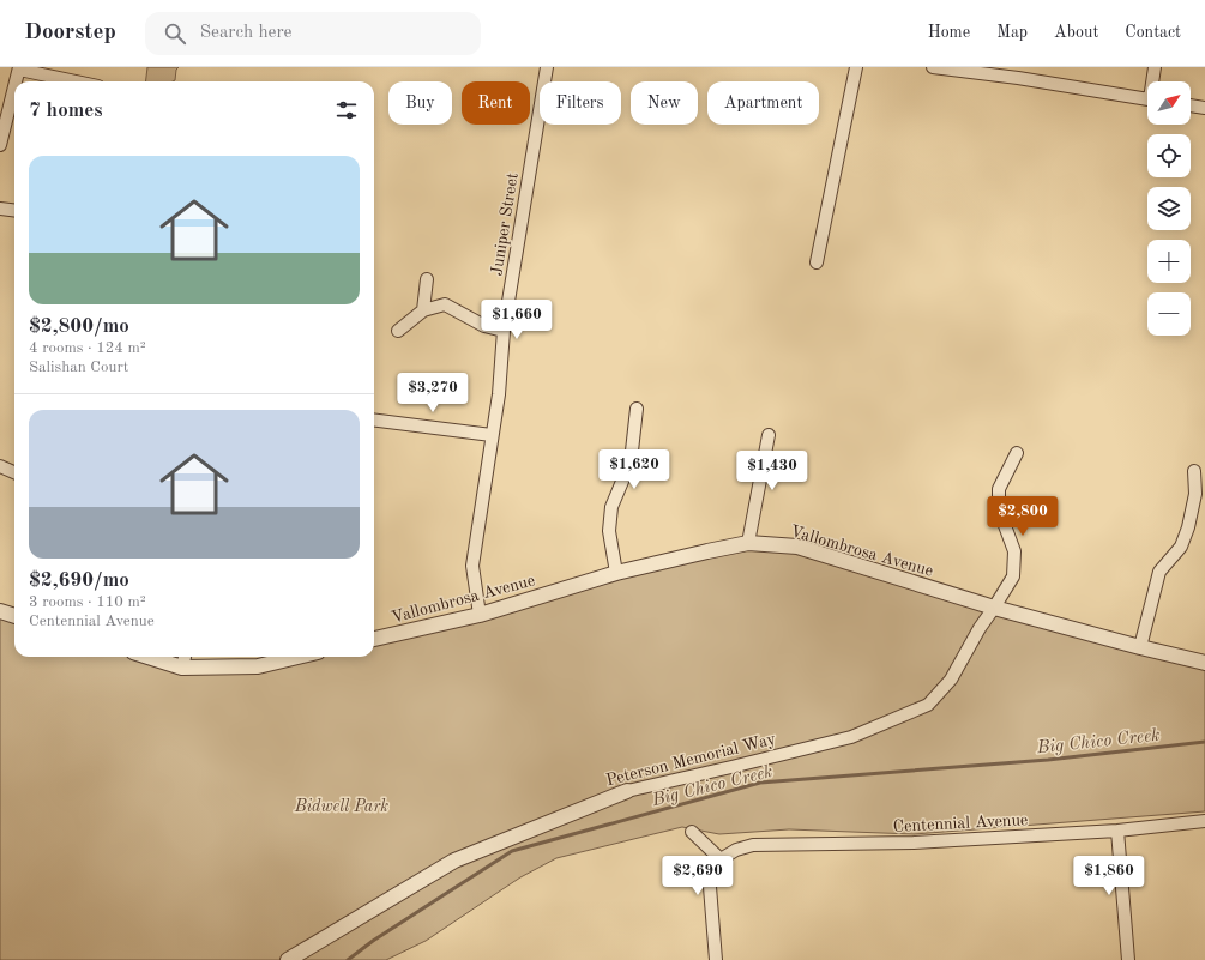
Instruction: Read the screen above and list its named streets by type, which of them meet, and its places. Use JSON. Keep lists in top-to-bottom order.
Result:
{
  "streets": {
    "street": [
      "Juniper Street",
      "Vallombrosa Avenue",
      "Peterson Memorial Way",
      "Centennial Avenue"
    ]
  },
  "crossings": [
    ["Juniper Street", "Vallombrosa Avenue"],
    ["Vallombrosa Avenue", "Peterson Memorial Way"]
  ],
  "water": ["Big Chico Creek"],
  "parks": ["Bidwell Park"],
  "north": "top right",
  "page": {
    "header": "Doorstep",
    "search": "Search here",
    "nav": [
      "Home",
      "Map",
      "About",
      "Contact"
    ],
    "map_buttons": ["+", "−"],
    "chip": [
      "Buy",
      "Rent",
      "Filters",
      "New",
      "Apartment"
    ],
    "heading": "7 homes",
    "list": [
      {
        "name": "$2,800/mo",
        "note": "4 rooms · 124 m² · Salishan Court"
      },
      {
        "name": "$2,690/mo",
        "note": "3 rooms · 110 m² · Centennial Avenue"
      }
    ],
    "price": [
      "$1,660",
      "$3,270",
      "$1,620",
      "$1,430",
      "$2,800",
      "$2,690",
      "$1,860"
    ]
  }
}
